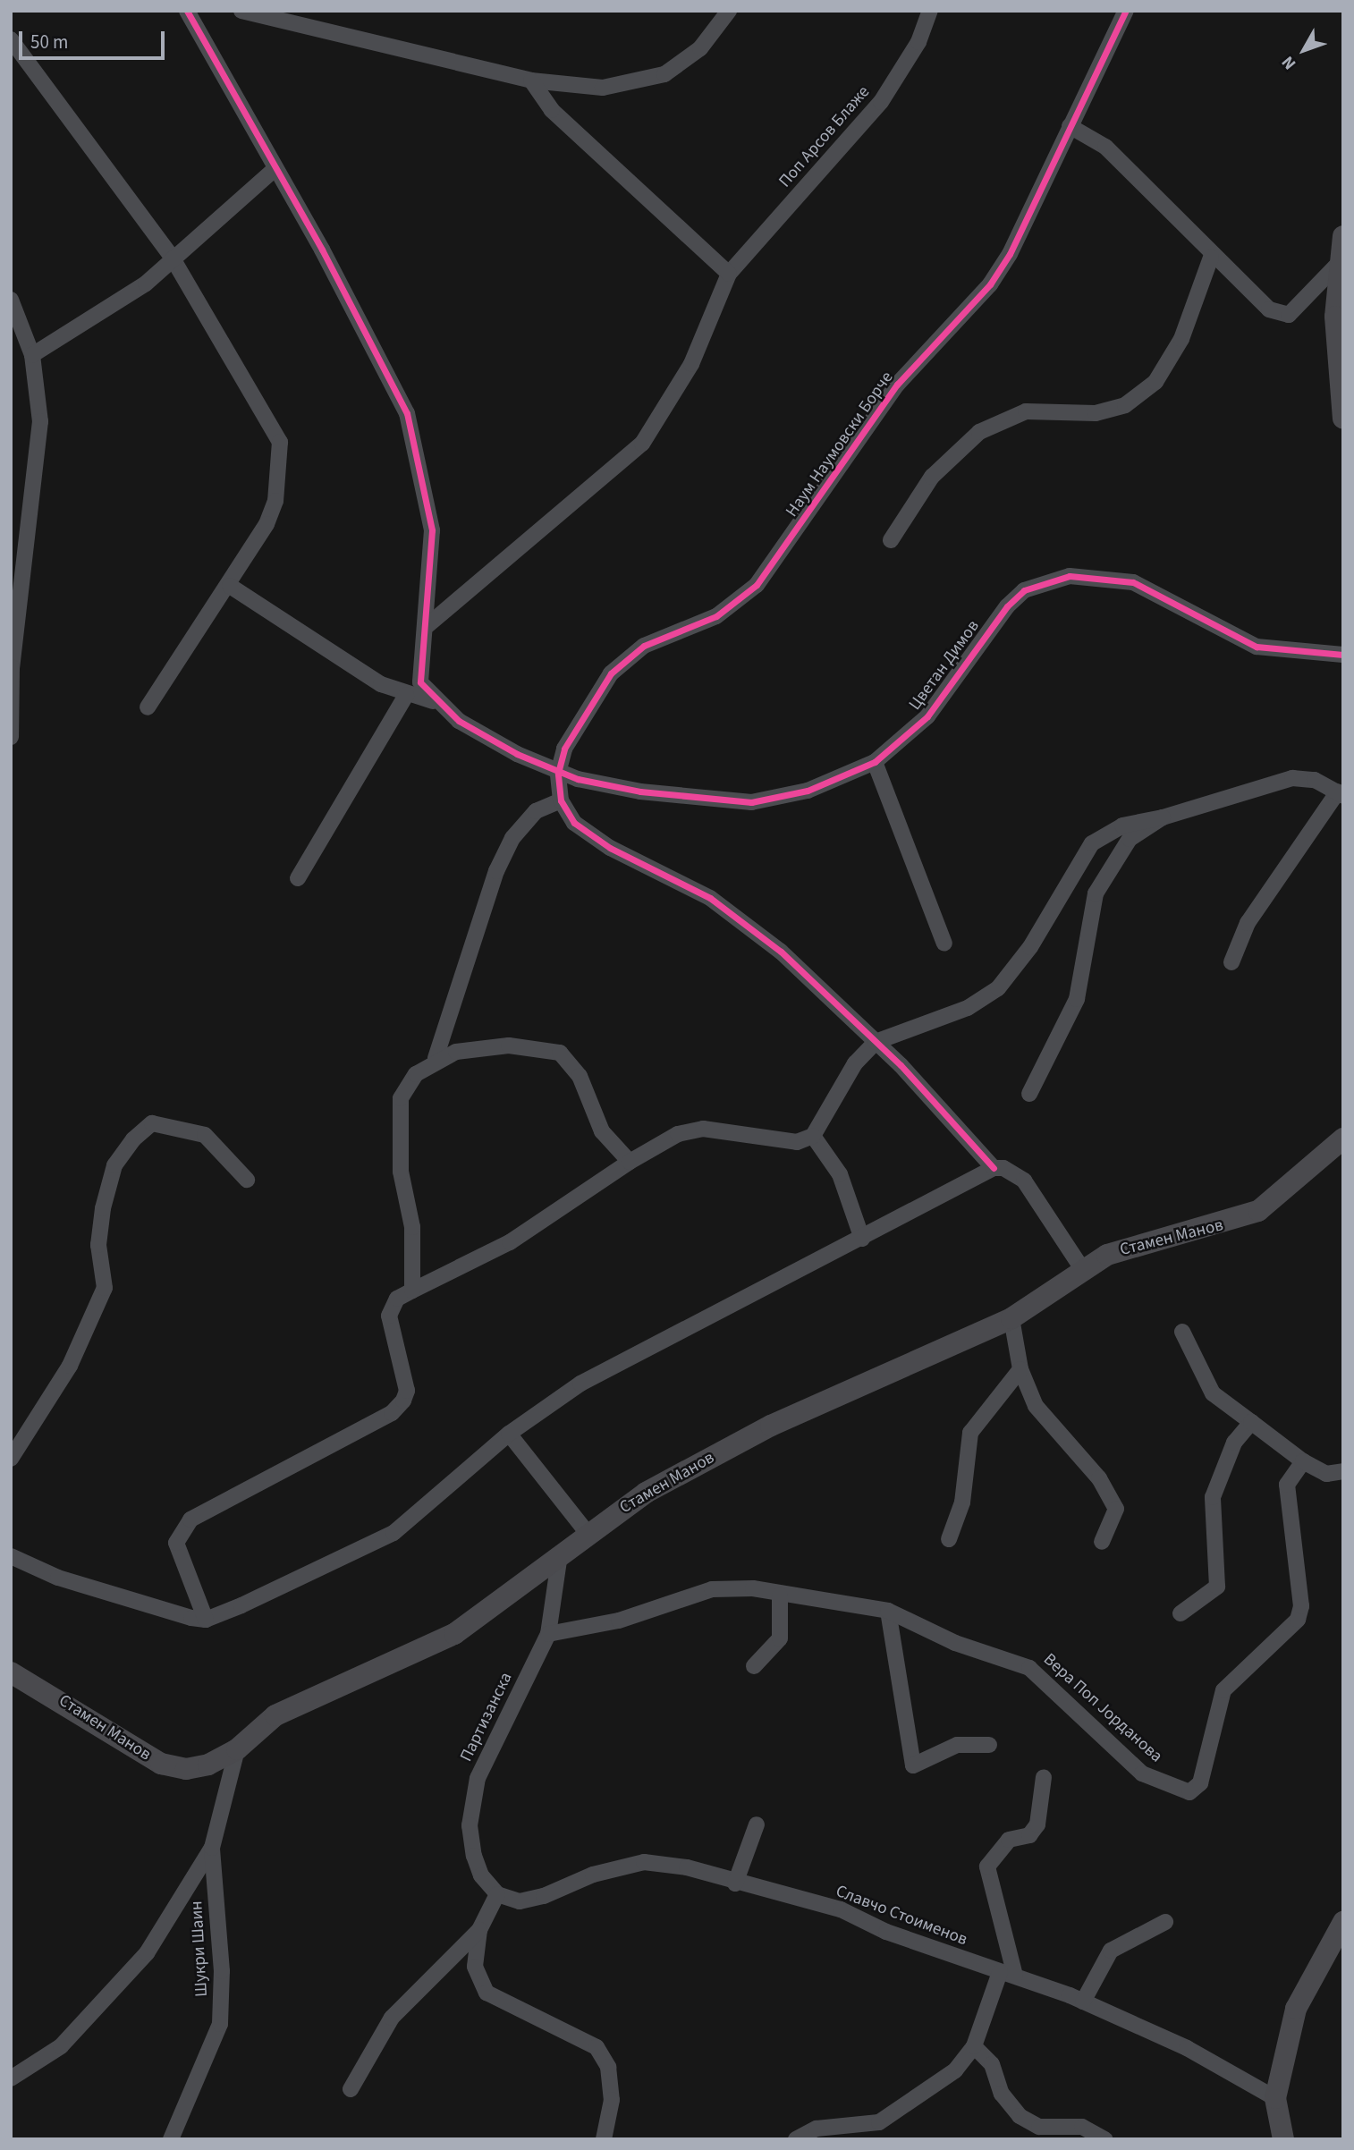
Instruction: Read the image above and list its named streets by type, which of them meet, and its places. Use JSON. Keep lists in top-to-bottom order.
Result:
{
  "streets": {
    "street": [
      "Поп Арсов Блаже",
      "Наум Наумовски Борче",
      "Цветан Димов",
      "Стамен Манов",
      "Вера Поп Јорданова",
      "Партизанска",
      "Славчо Стоименов",
      "Шукри Шаин"
    ]
  },
  "crossings": [
    ["Наум Наумовски Борче", "Цветан Димов"],
    ["Стамен Манов", "Партизанска"],
    ["Стамен Манов", "Шукри Шаин"],
    ["Вера Поп Јорданова", "Партизанска"],
    ["Партизанска", "Славчо Стоименов"]
  ],
  "scale_bar": "50 m",
  "north": "bottom left"
}
